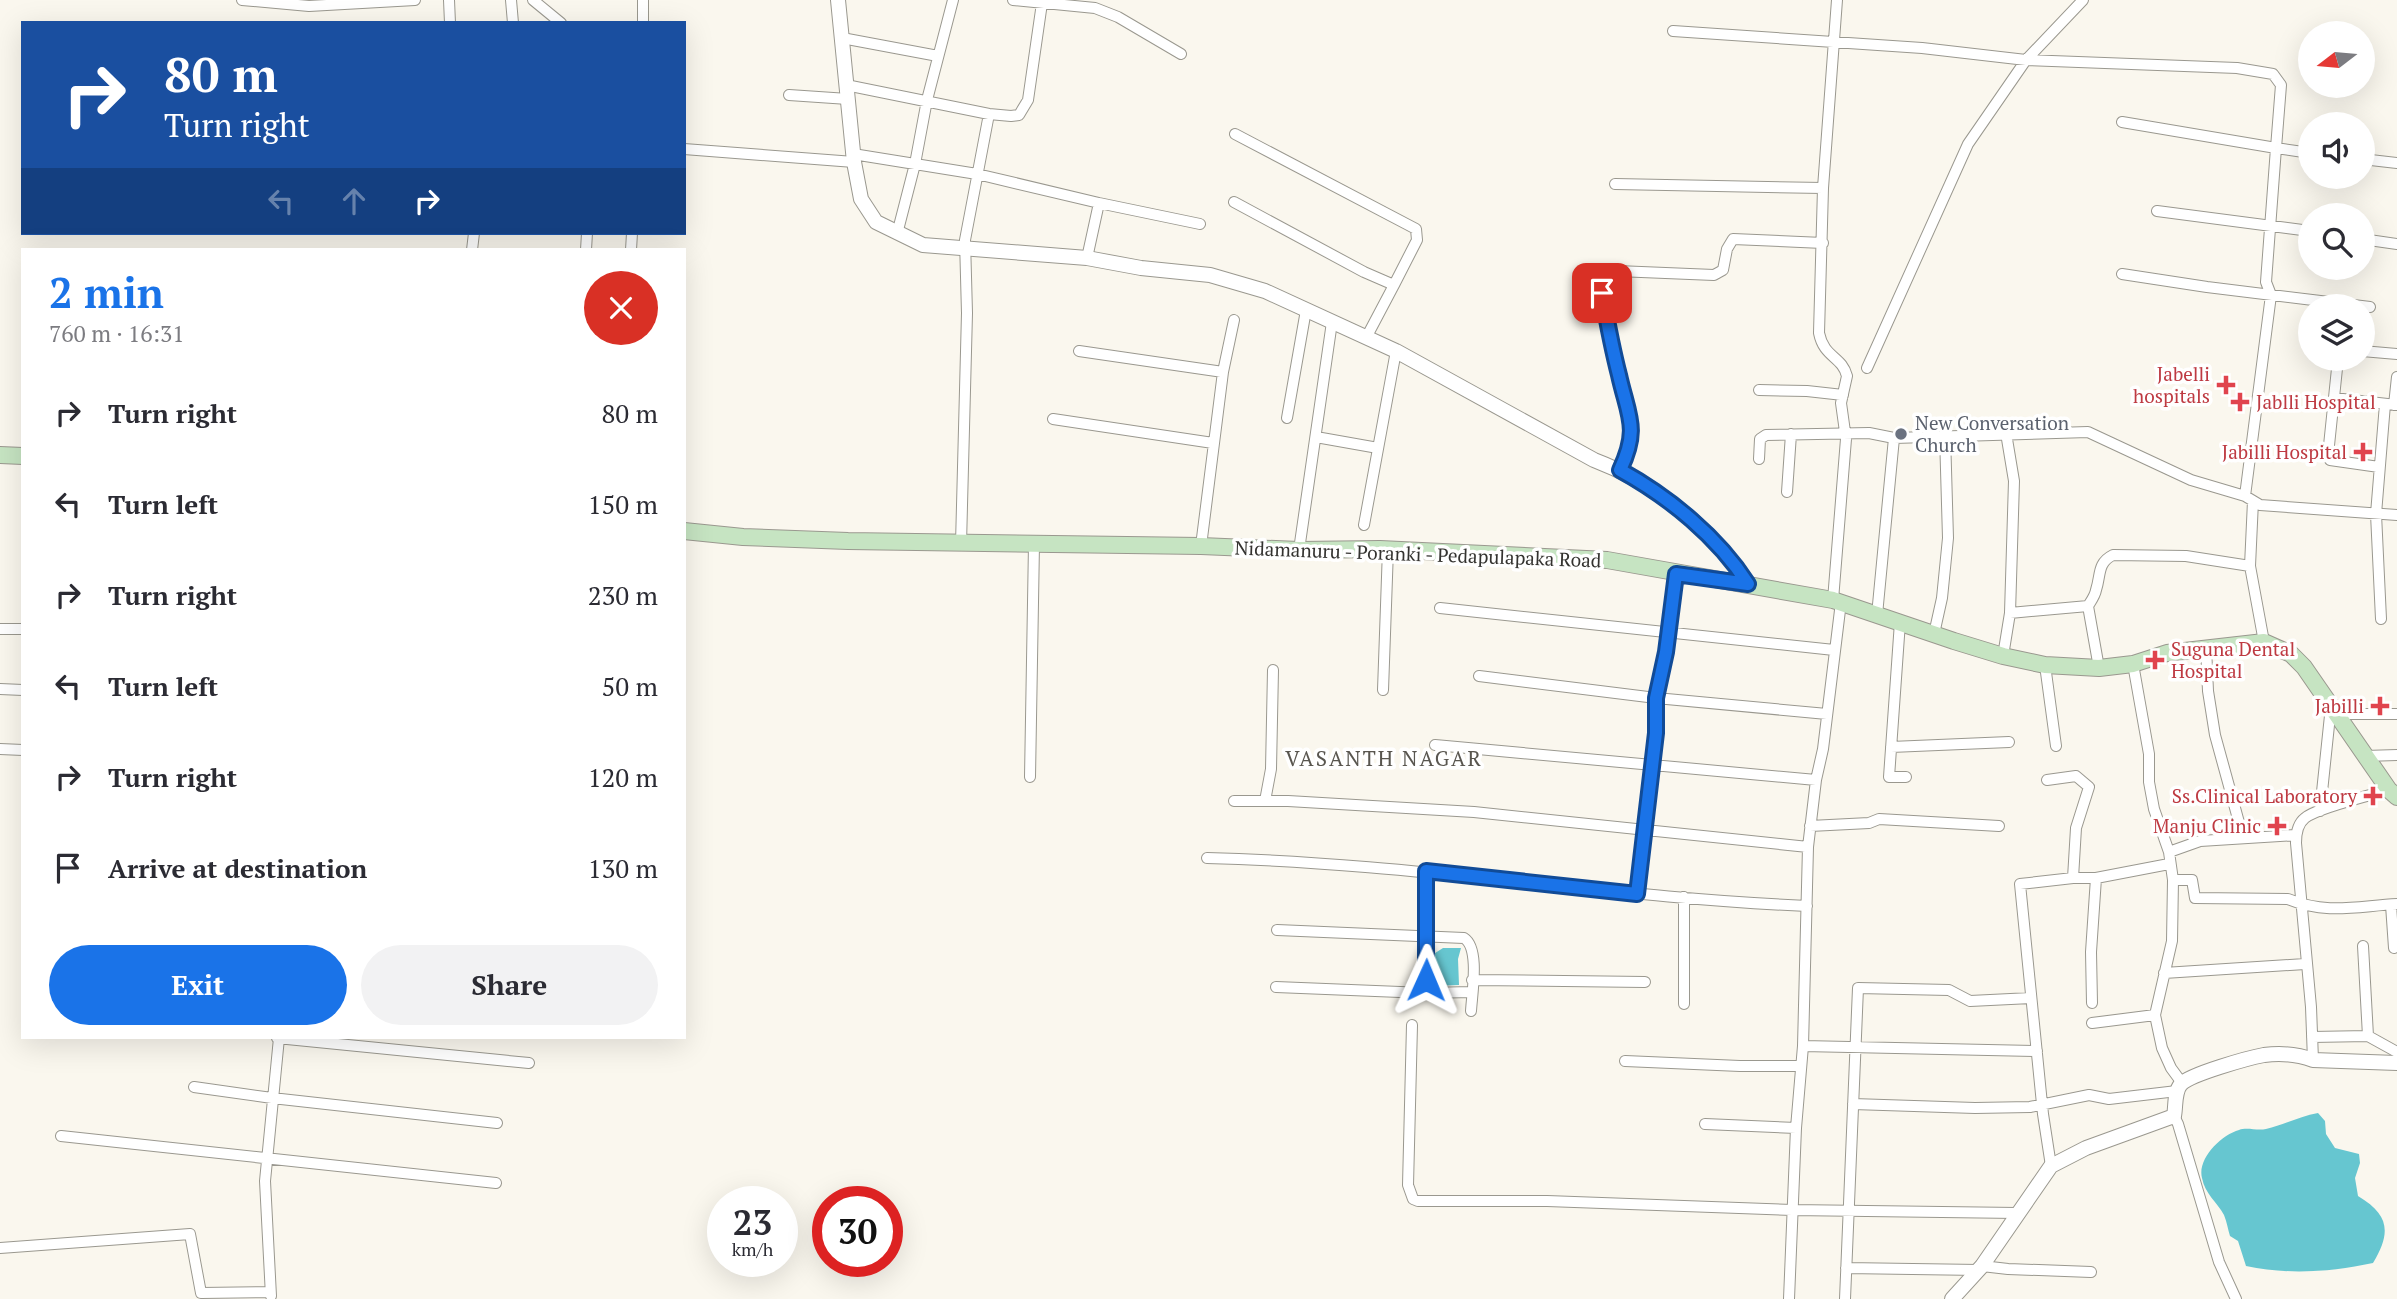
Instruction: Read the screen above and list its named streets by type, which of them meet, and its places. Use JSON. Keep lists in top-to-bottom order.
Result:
{
  "streets": {
    "main road": ["Nidamanuru - Poranki - Pedapulapaka Road"]
  },
  "districts": ["VASANTH NAGAR"],
  "places": {
    "health": [
      "Jabelli hospitals",
      "Jablli Hospital",
      "Jabilli Hospital",
      "Suguna Dental Hospital",
      "Jabilli",
      "Ss.Clinical Laboratory",
      "Manju Clinic"
    ],
    "other": ["New Conversation Church"]
  },
  "north": "left",
  "page": {
    "turn": ["80 m", "Turn right"],
    "heading": ["2 min", "760 m · 16:31"],
    "list": [
      {
        "name": "Turn right",
        "value": "80 m"
      },
      {
        "name": "Turn left",
        "value": "150 m"
      },
      {
        "name": "Turn right",
        "value": "230 m"
      },
      {
        "name": "Turn left",
        "value": "50 m"
      },
      {
        "name": "Turn right",
        "value": "120 m"
      },
      {
        "name": "Arrive at destination",
        "value": "130 m"
      }
    ],
    "buttons": ["Exit", "Share"],
    "speed": "23 km/h",
    "limit": "30"
  }
}
